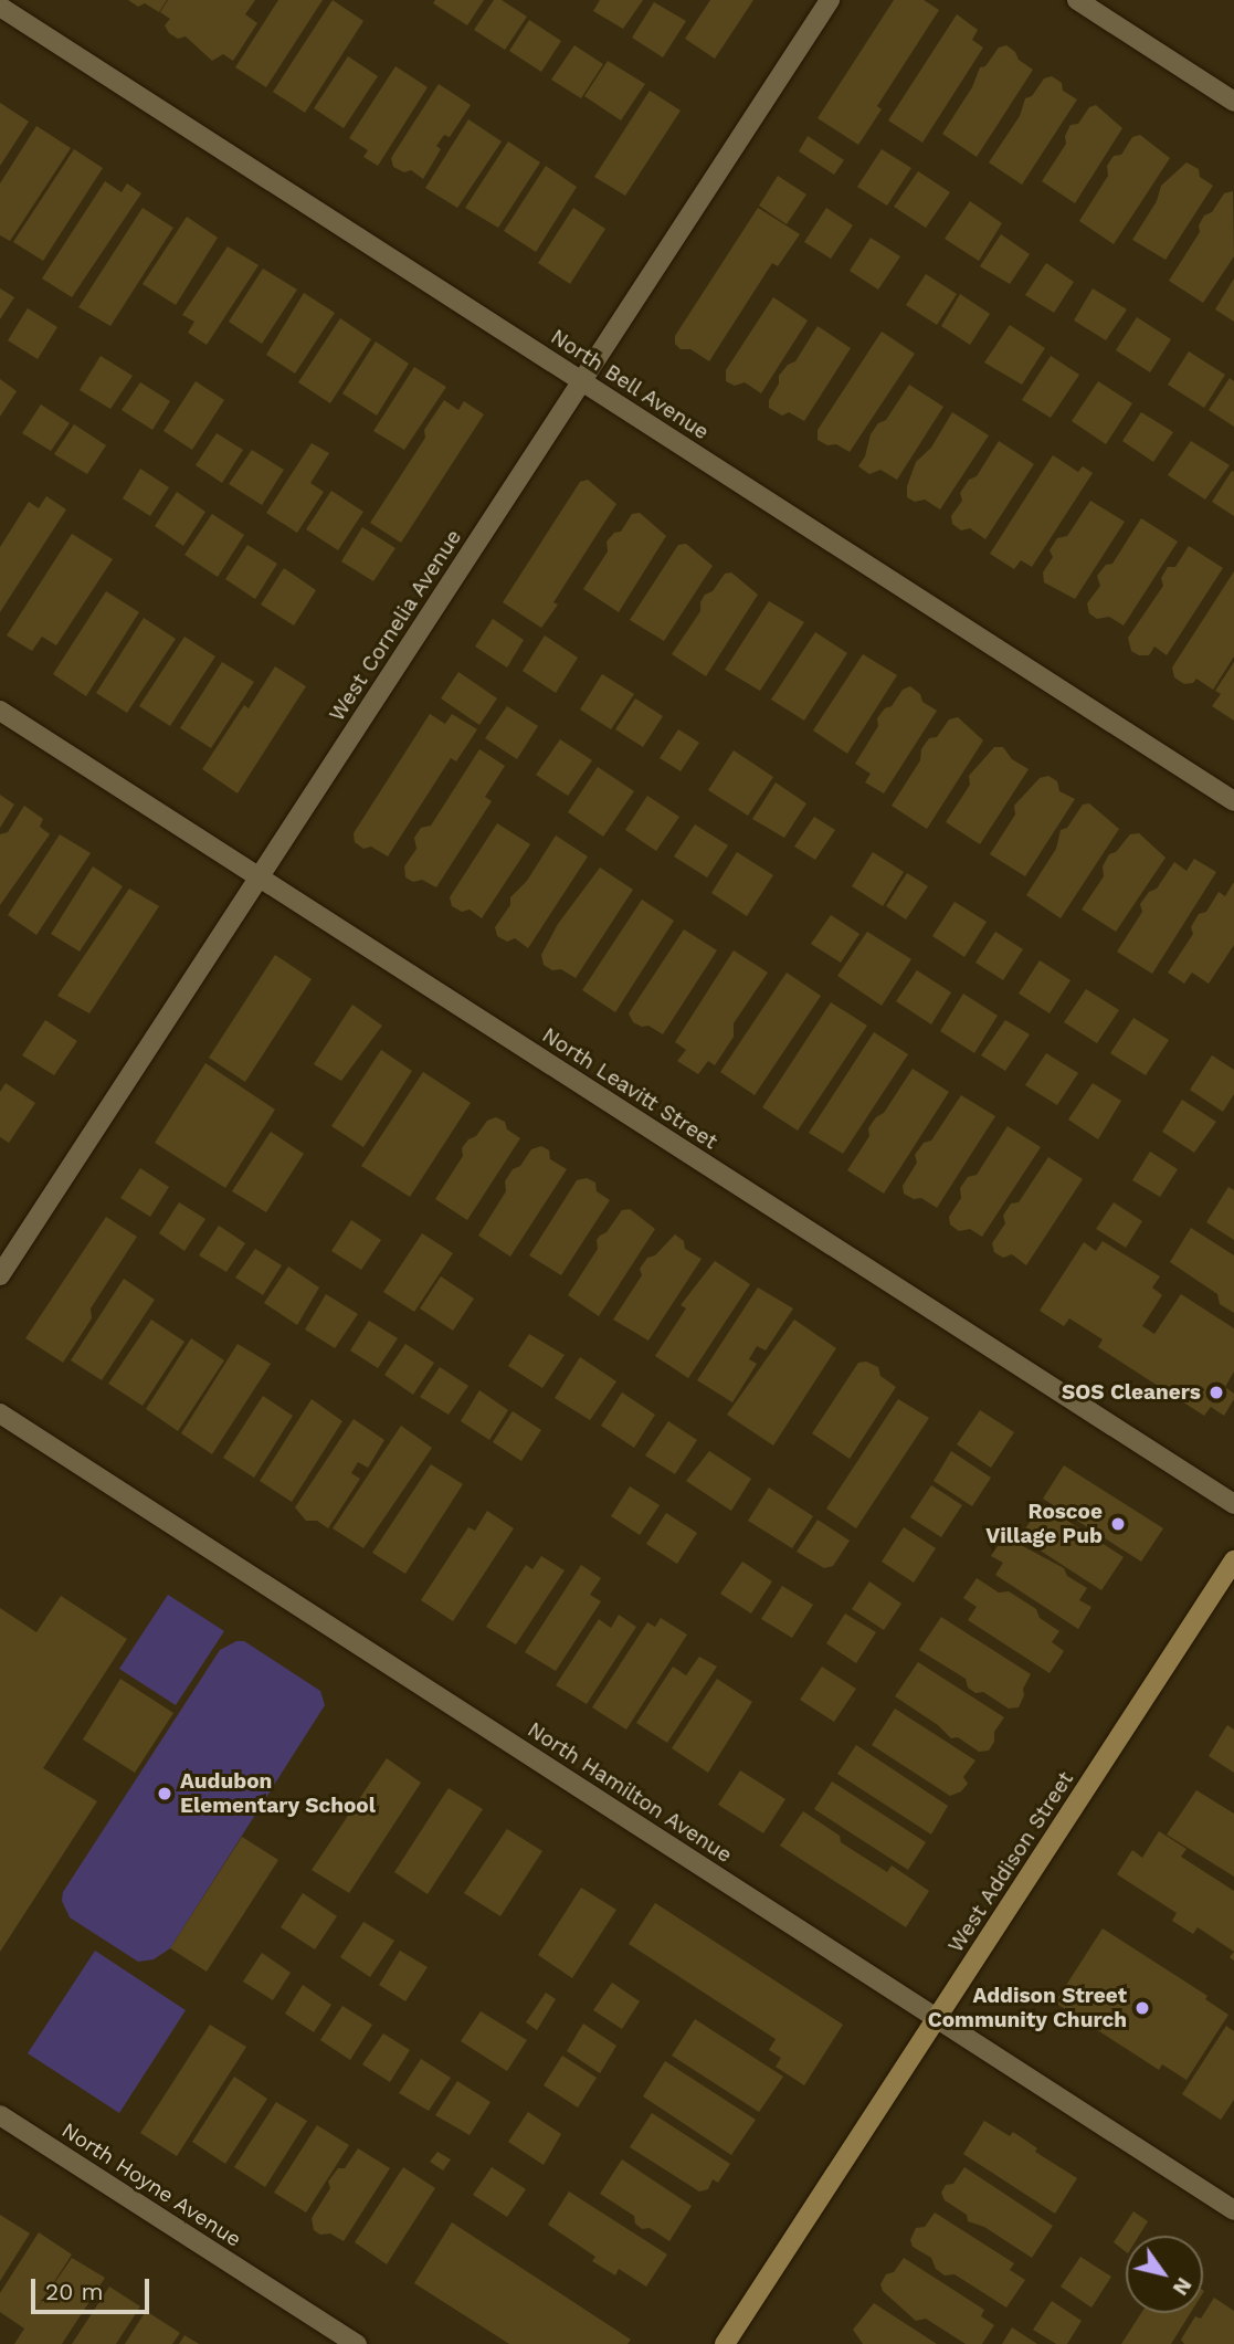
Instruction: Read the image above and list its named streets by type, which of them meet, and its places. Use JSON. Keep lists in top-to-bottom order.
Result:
{
  "streets": {
    "street": [
      "North Bell Avenue",
      "West Cornelia Avenue",
      "North Leavitt Street",
      "North Hamilton Avenue",
      "West Addison Street",
      "North Hoyne Avenue"
    ]
  },
  "crossings": [
    ["North Bell Avenue", "West Cornelia Avenue"],
    ["West Cornelia Avenue", "North Leavitt Street"],
    ["North Hamilton Avenue", "West Addison Street"]
  ],
  "places": [
    "SOS Cleaners",
    "Roscoe Village Pub",
    "Audubon Elementary School",
    "Addison Street Community Church"
  ],
  "scale_bar": "20 m",
  "north": "bottom right"
}
